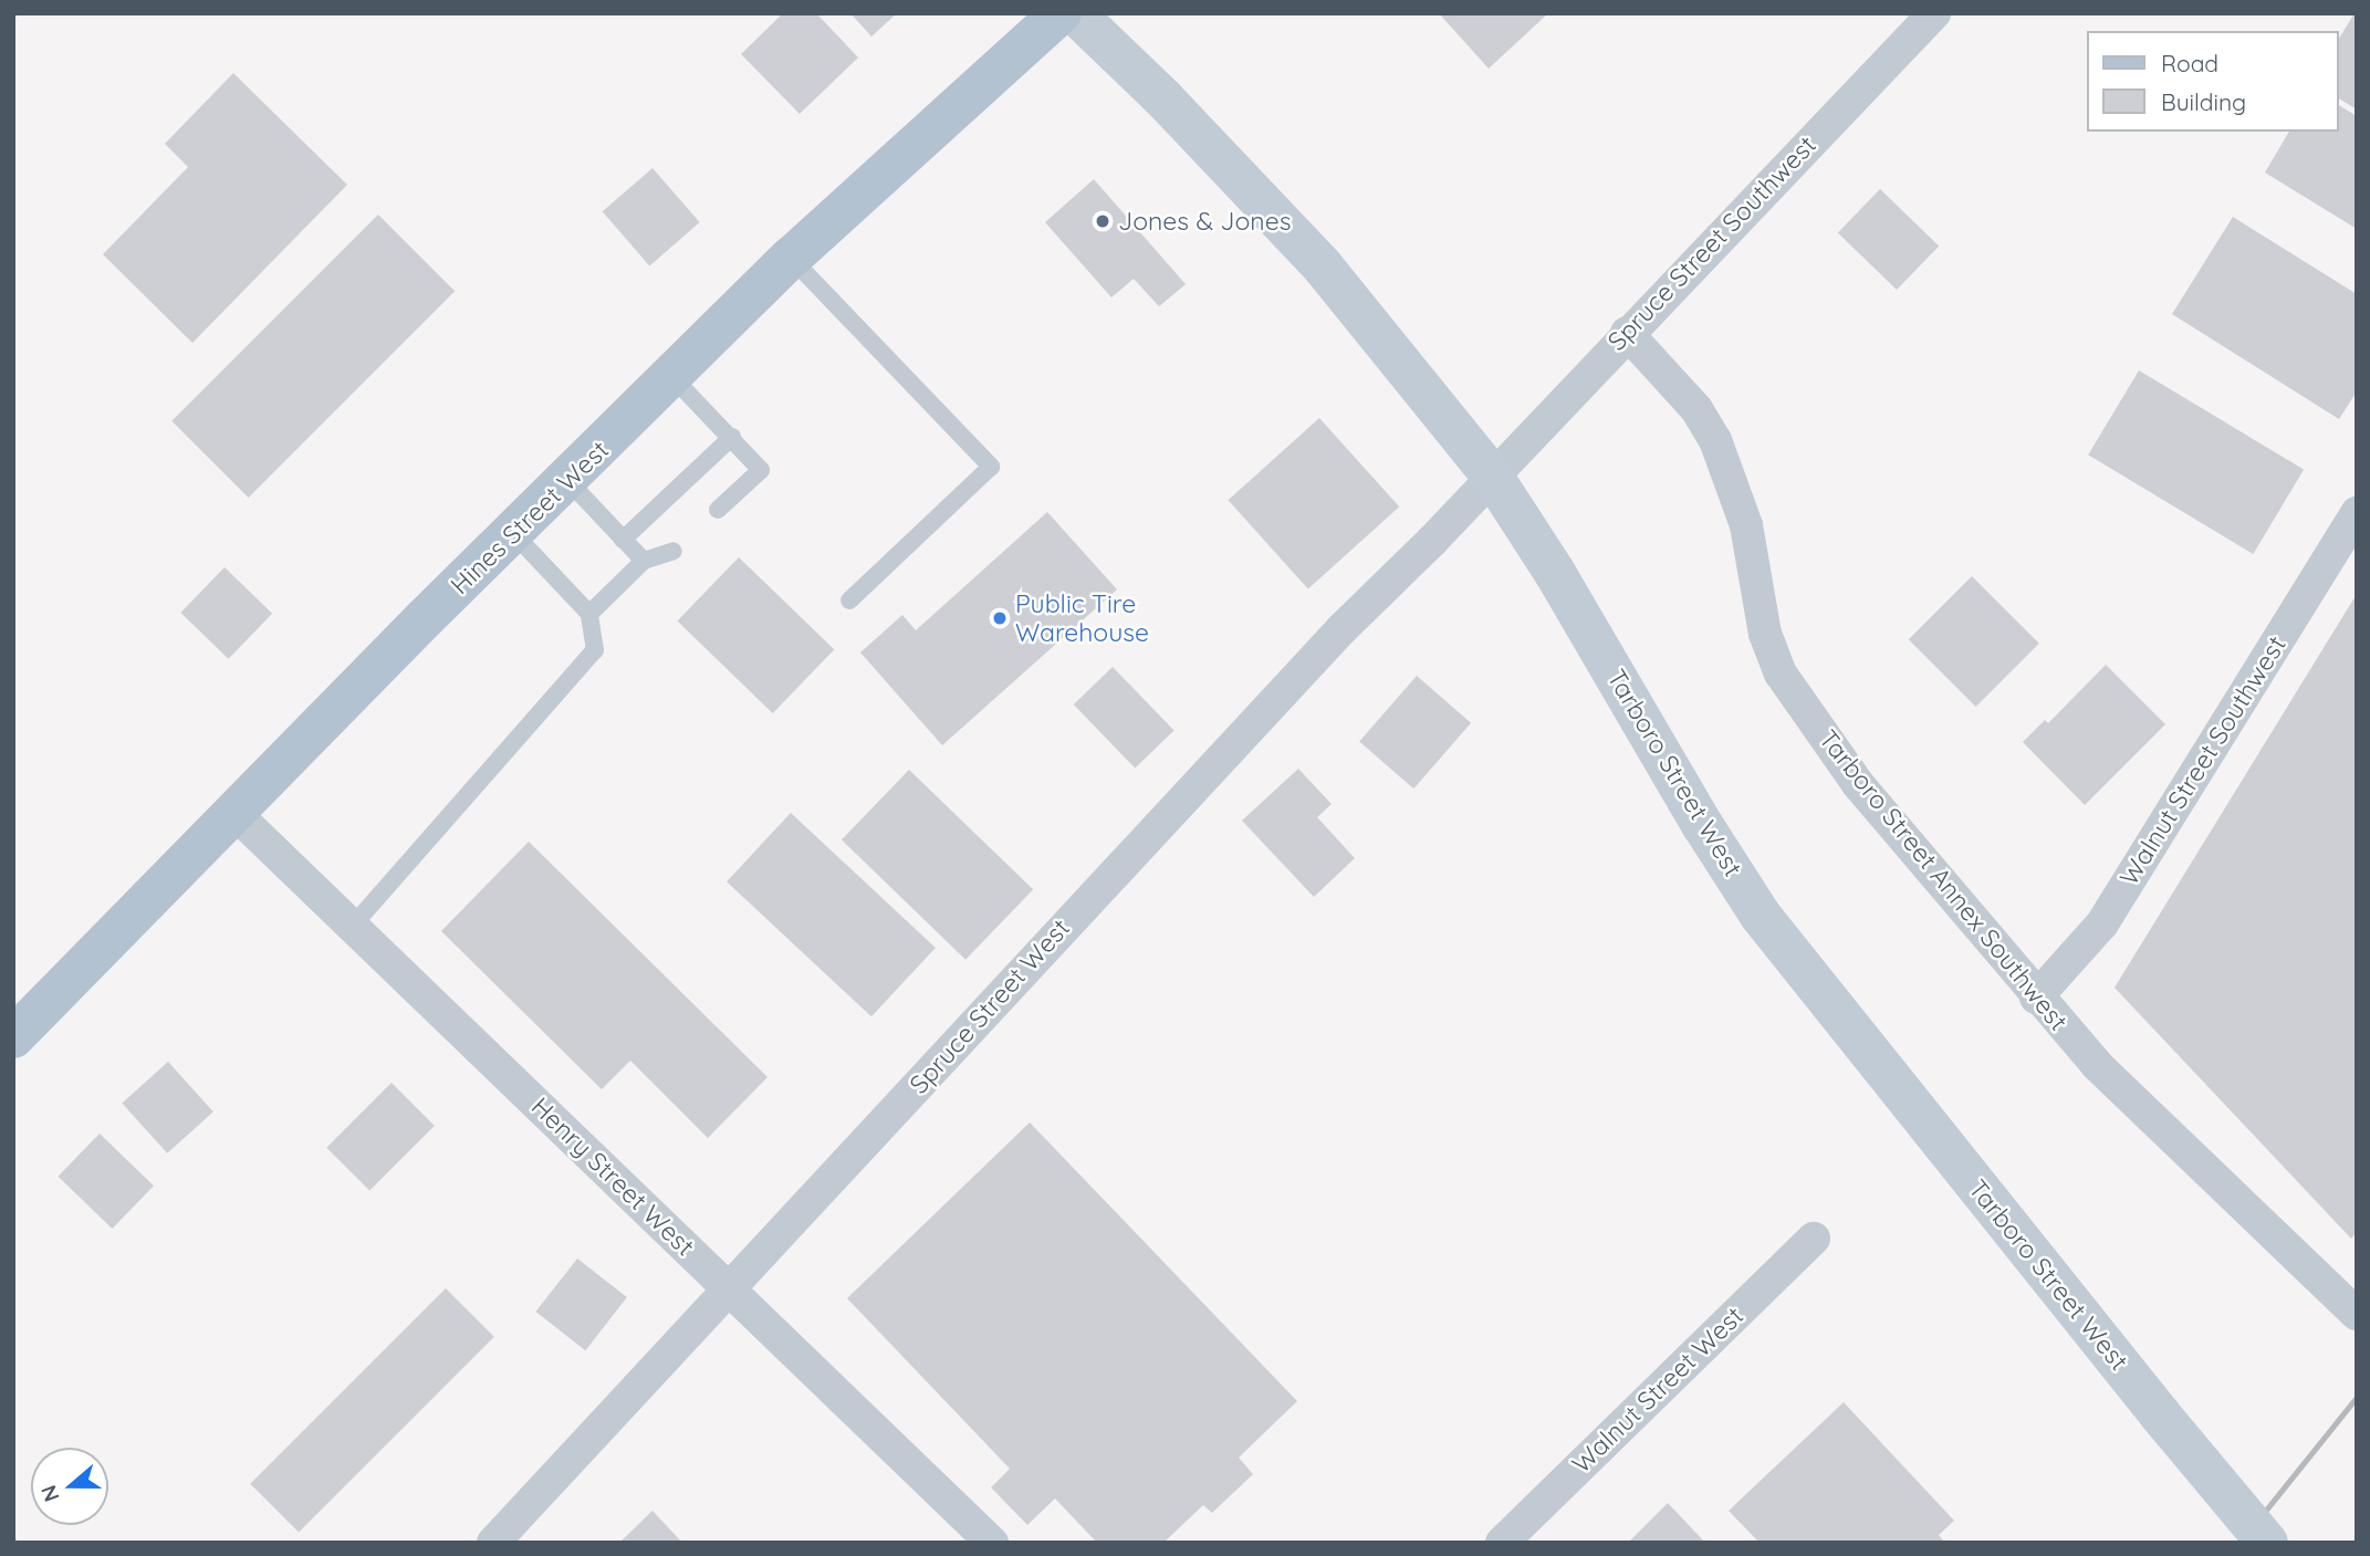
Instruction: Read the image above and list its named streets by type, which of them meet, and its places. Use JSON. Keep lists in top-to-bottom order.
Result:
{
  "streets": {
    "main road": ["Hines Street West", "Tarboro Street West"],
    "street": [
      "Spruce Street Southwest",
      "Walnut Street Southwest",
      "Tarboro Street Annex Southwest",
      "Spruce Street West",
      "Henry Street West",
      "Walnut Street West"
    ]
  },
  "crossings": [
    ["Spruce Street Southwest", "Tarboro Street West"],
    ["Spruce Street Southwest", "Tarboro Street Annex Southwest"],
    ["Spruce Street Southwest", "Spruce Street West"],
    ["Hines Street West", "Henry Street West"],
    ["Walnut Street Southwest", "Tarboro Street Annex Southwest"],
    ["Tarboro Street West", "Spruce Street West"],
    ["Spruce Street West", "Henry Street West"]
  ],
  "places": ["Jones & Jones", "Public Tire Warehouse"],
  "legend": ["Road", "Building"],
  "north": "left"
}
